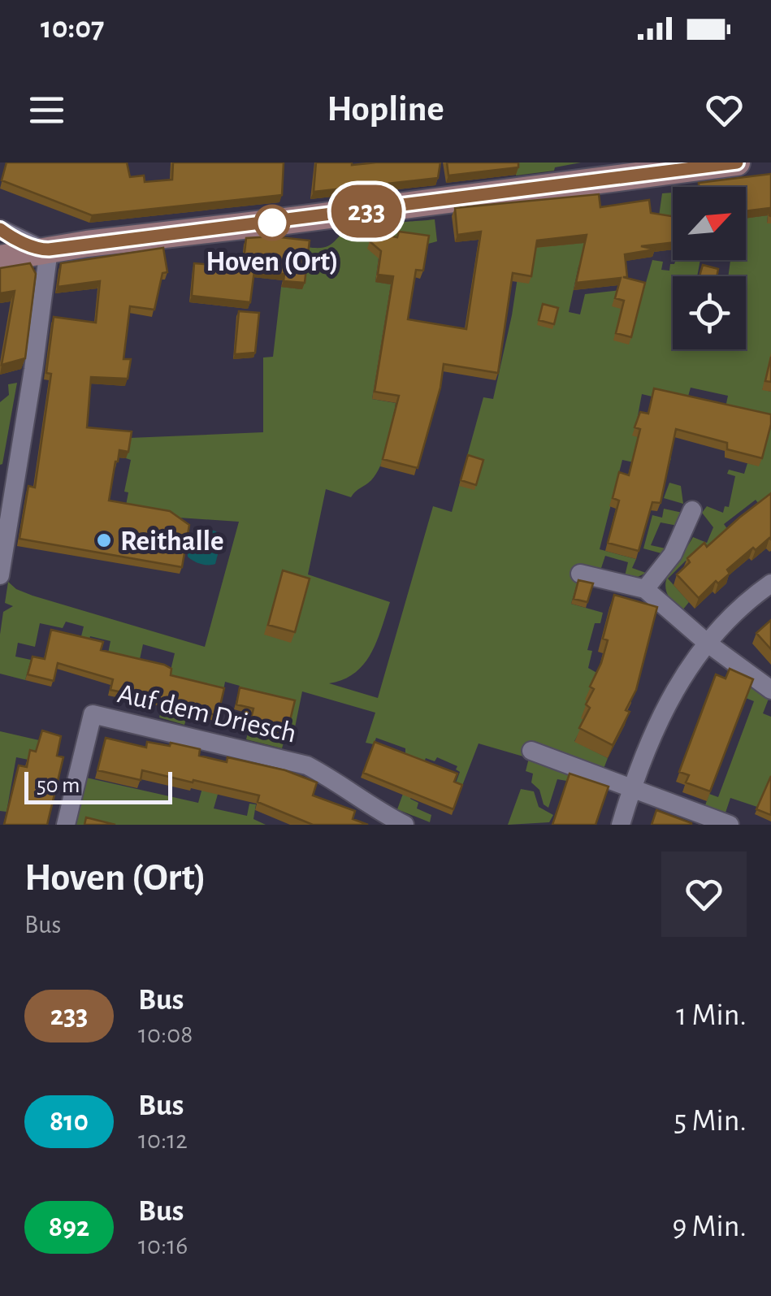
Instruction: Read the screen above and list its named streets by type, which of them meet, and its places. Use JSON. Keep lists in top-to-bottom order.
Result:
{
  "streets": {
    "street": ["Auf dem Driesch"]
  },
  "places": ["Hoven (Ort)", "Reithalle"],
  "lines": ["bus line 233"],
  "scale_bar": "50 m",
  "north": "top right",
  "page": {
    "status": "10:07",
    "header": "Hopline",
    "on_map": "233",
    "scale": "50 m",
    "heading": ["Hoven (Ort)", "Bus"],
    "list": [
      {
        "mark": "233",
        "name": "Bus",
        "note": "10:08",
        "value": "1 Min."
      },
      {
        "mark": "810",
        "name": "Bus",
        "note": "10:12",
        "value": "5 Min."
      },
      {
        "mark": "892",
        "name": "Bus",
        "note": "10:16",
        "value": "9 Min."
      }
    ]
  }
}
